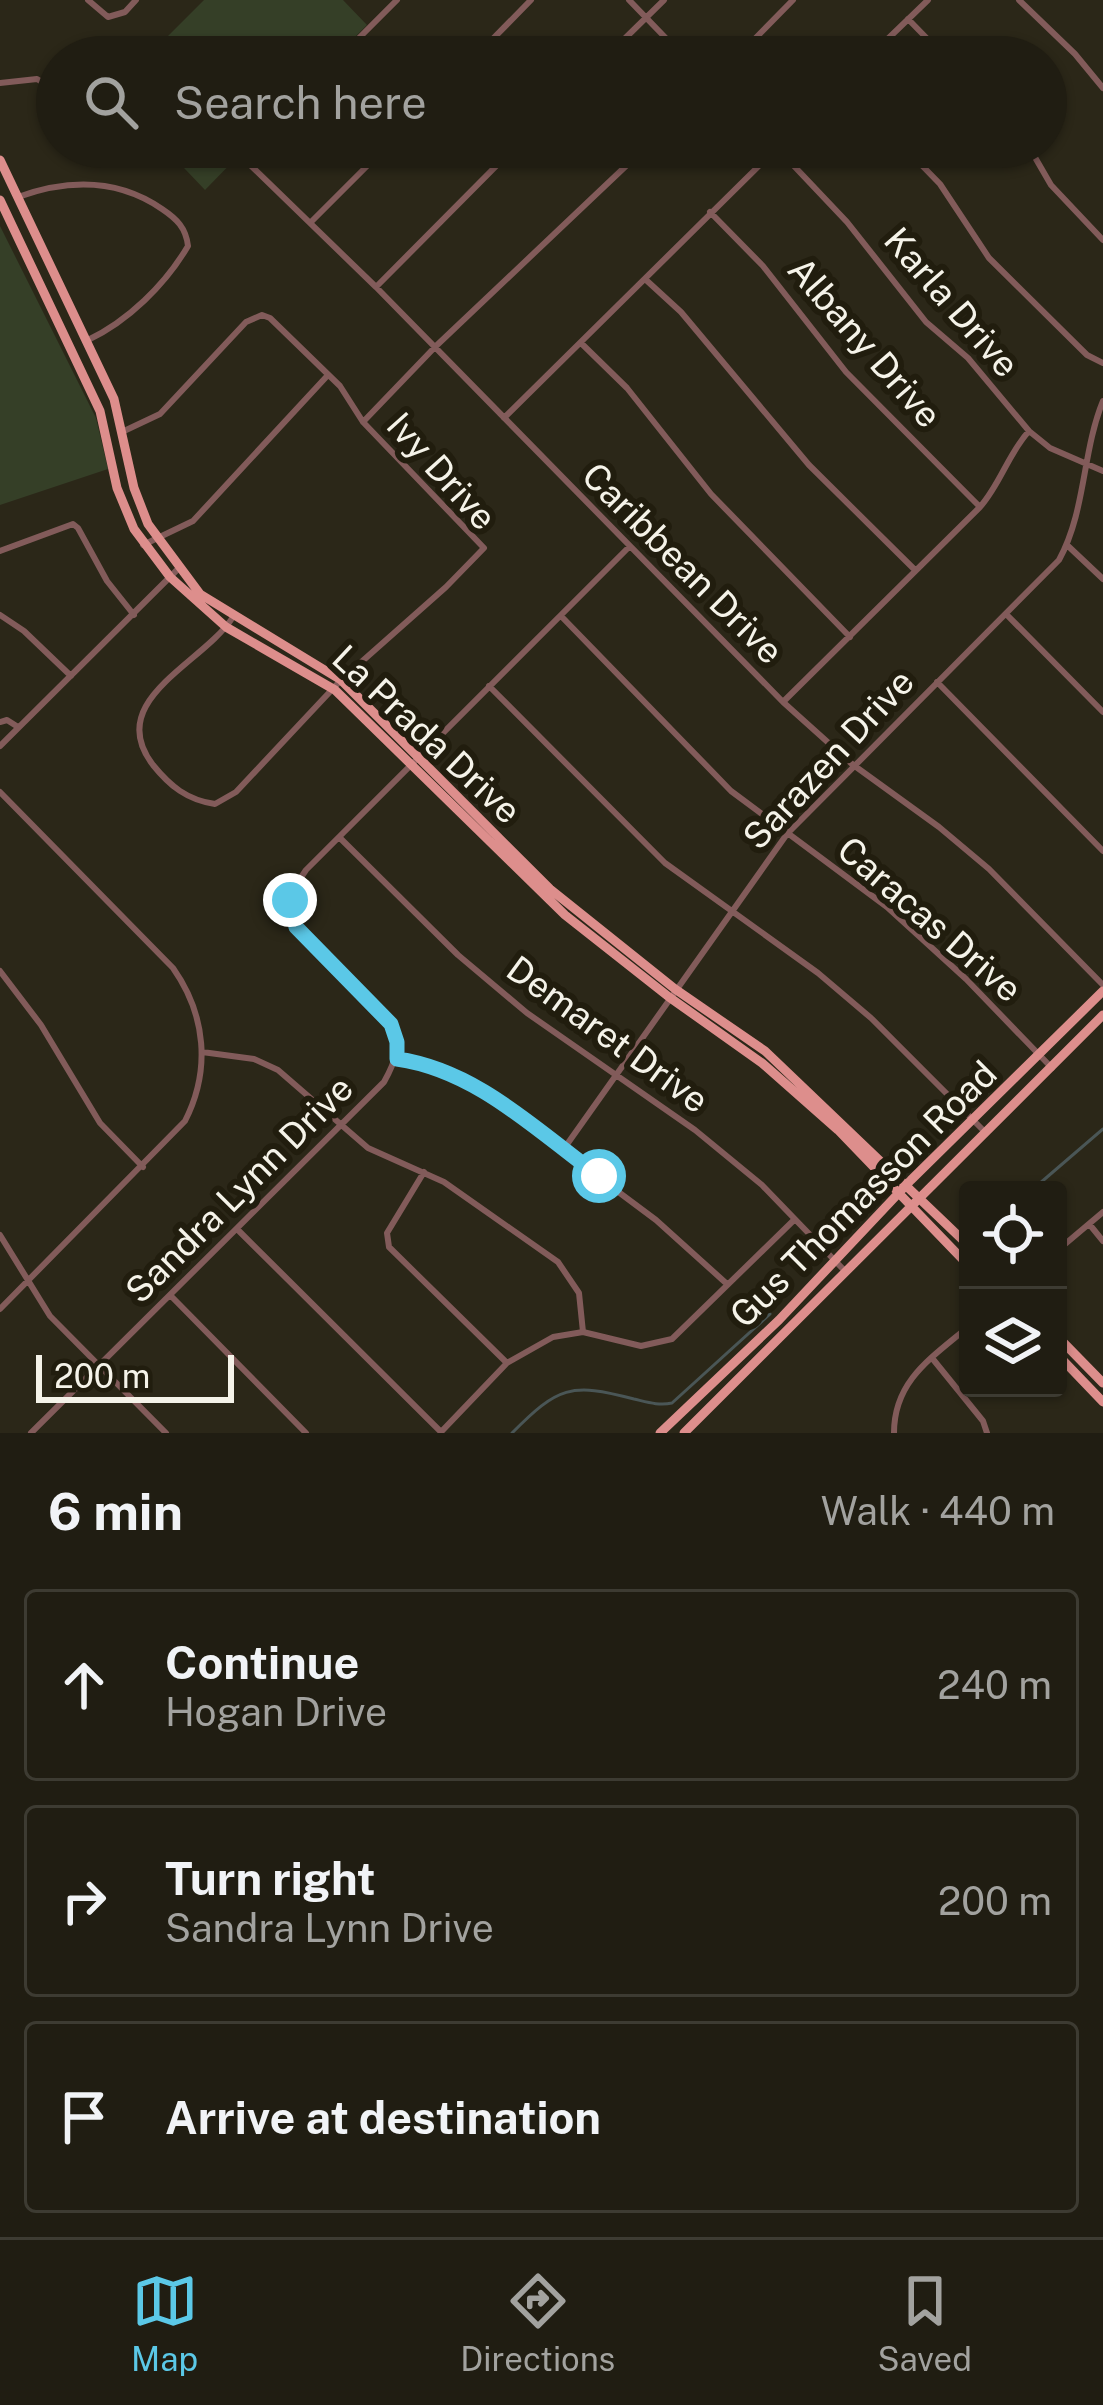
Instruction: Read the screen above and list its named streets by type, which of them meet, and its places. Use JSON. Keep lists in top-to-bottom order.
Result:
{
  "streets": {
    "main road": ["La Prada Drive", "Gus Thomasson Road"],
    "street": [
      "Karla Drive",
      "Albany Drive",
      "Ivy Drive",
      "Caribbean Drive",
      "Sarazen Drive",
      "Caracas Drive",
      "Demaret Drive",
      "Sandra Lynn Drive"
    ]
  },
  "crossings": [
    ["Karla Drive", "Sarazen Drive"],
    ["Ivy Drive", "La Prada Drive"],
    ["Caribbean Drive", "Sarazen Drive"],
    ["Caribbean Drive", "Sandra Lynn Drive"],
    ["Caribbean Drive", "Gus Thomasson Road"],
    ["La Prada Drive", "Sarazen Drive"],
    ["La Prada Drive", "Sandra Lynn Drive"],
    ["La Prada Drive", "Gus Thomasson Road"],
    ["Sarazen Drive", "Caracas Drive"],
    ["Sarazen Drive", "Demaret Drive"],
    ["Caracas Drive", "Sandra Lynn Drive"],
    ["Caracas Drive", "Gus Thomasson Road"],
    ["Demaret Drive", "Sandra Lynn Drive"],
    ["Demaret Drive", "Gus Thomasson Road"]
  ],
  "scale_bar": "200 m",
  "page": {
    "search": "Search here",
    "scale": "200 m",
    "heading": ["6 min", "Walk · 440 m"],
    "list": [
      ["Continue", "Hogan Drive", "240 m"],
      ["Turn right", "Sandra Lynn Drive", "200 m"],
      "Arrive at destination"
    ],
    "nav": ["Map", "Directions", "Saved"]
  }
}
